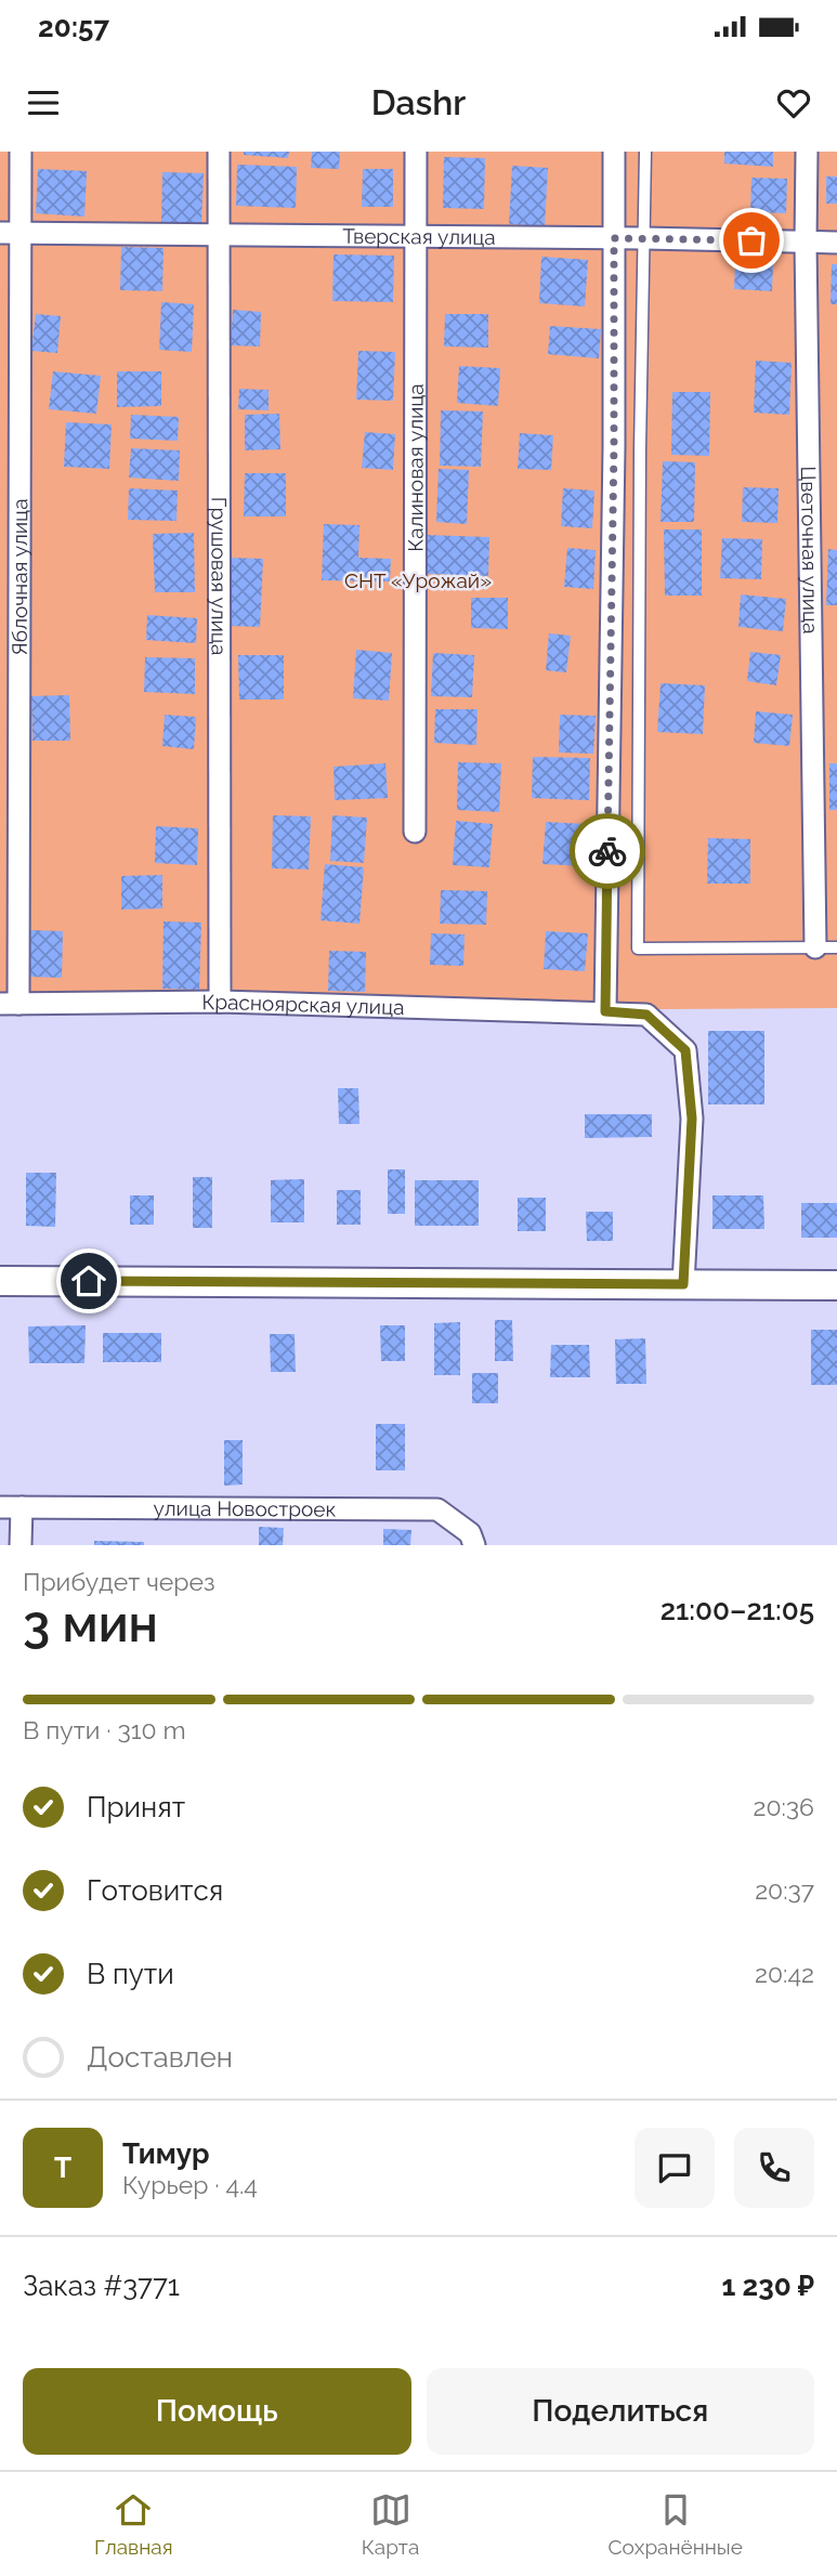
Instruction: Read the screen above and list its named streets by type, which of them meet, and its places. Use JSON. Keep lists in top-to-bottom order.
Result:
{
  "streets": {
    "street": [
      "Тверская улица",
      "Калиновая улица",
      "Цветочная улица",
      "Грушовая улица",
      "Яблочная улица",
      "Красноярская улица",
      "улица Новостроек"
    ]
  },
  "crossings": [
    ["Тверская улица", "Калиновая улица"],
    ["Тверская улица", "Цветочная улица"],
    ["Тверская улица", "Грушовая улица"],
    ["Тверская улица", "Яблочная улица"],
    ["Грушовая улица", "Красноярская улица"],
    ["Яблочная улица", "Красноярская улица"]
  ],
  "parks": ["СНТ «Урожай»"],
  "page": {
    "status": "20:57",
    "header": "Dashr",
    "heading": ["3 мин", "Прибудет через", "21:00–21:05"],
    "panel": [
      "Тимур",
      "Курьер · 4.4",
      "Заказ #3771",
      "1 230 ₽"
    ],
    "bar": "В пути · 310 m",
    "list": [
      ["Принят", "20:36"],
      ["Готовится", "20:37"],
      ["В пути", "20:42"],
      "Доставлен"
    ],
    "round": "Т",
    "buttons": ["Помощь", "Поделиться"],
    "tabs": ["Главная", "Карта", "Сохранённые"]
  }
}
